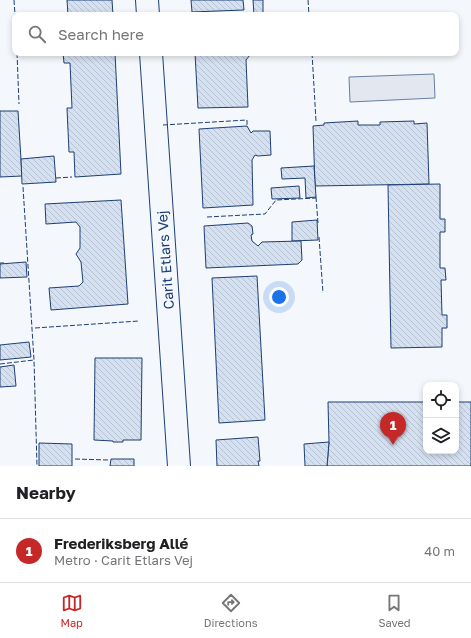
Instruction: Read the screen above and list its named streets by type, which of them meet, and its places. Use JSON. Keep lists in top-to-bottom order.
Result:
{
  "streets": {
    "street": ["Carit Etlars Vej"]
  },
  "page": {
    "search": "Search here",
    "pins": "1",
    "heading": "Nearby",
    "list": [
      {
        "mark": "1",
        "name": "Frederiksberg Allé",
        "note": "Metro · Carit Etlars Vej",
        "value": "40 m"
      }
    ],
    "nav": ["Map", "Directions", "Saved"]
  }
}
